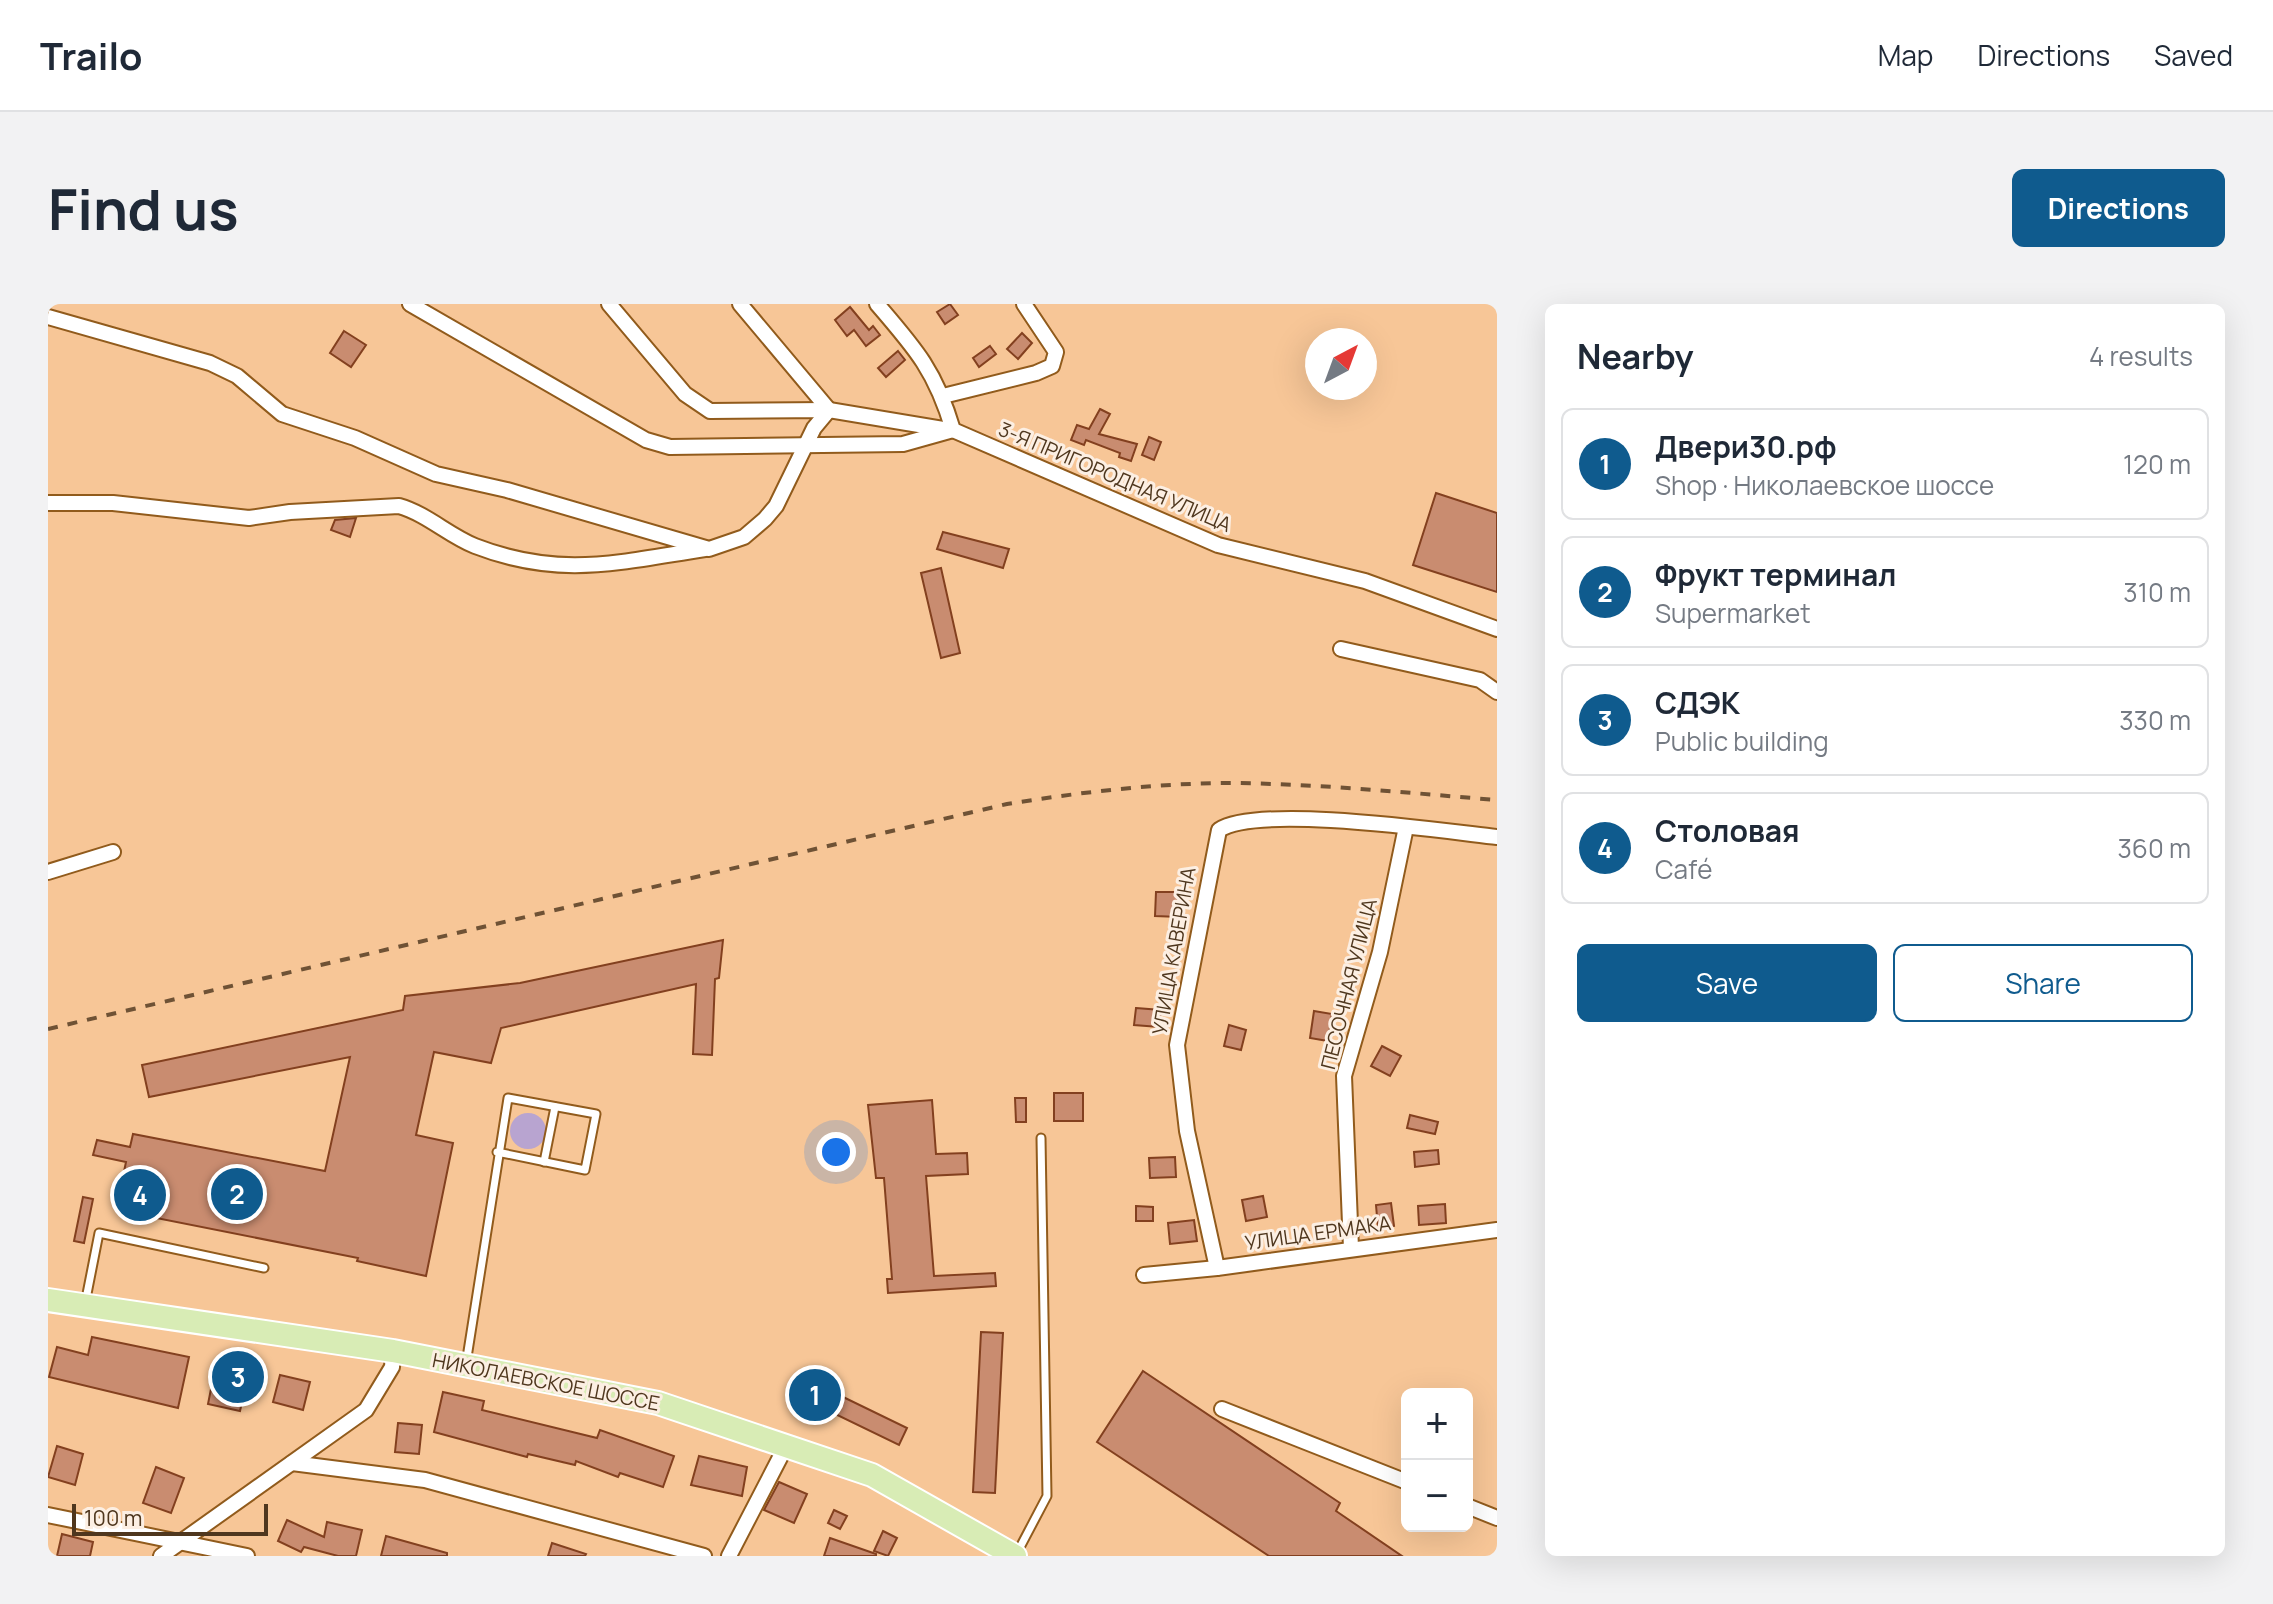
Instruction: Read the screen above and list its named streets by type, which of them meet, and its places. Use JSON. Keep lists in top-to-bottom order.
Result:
{
  "streets": {
    "main road": ["НИКОЛАЕВСКОЕ ШОССЕ"],
    "street": [
      "3-Я ПРИГОРОДНАЯ УЛИЦА",
      "УЛИЦА КАВЕРИНА",
      "ПЕСОЧНАЯ УЛИЦА",
      "УЛИЦА ЕРМАКА"
    ]
  },
  "crossings": [
    ["УЛИЦА КАВЕРИНА", "ПЕСОЧНАЯ УЛИЦА"],
    ["УЛИЦА КАВЕРИНА", "УЛИЦА ЕРМАКА"],
    ["ПЕСОЧНАЯ УЛИЦА", "УЛИЦА ЕРМАКА"]
  ],
  "scale_bar": "100 m",
  "north": "top right",
  "page": {
    "header": "Trailo",
    "nav": ["Map", "Directions", "Saved"],
    "buttons": [
      "Directions",
      ["Save", "Share"]
    ],
    "title": "Find us",
    "heading": ["Nearby", "4 results"],
    "list": [
      {
        "mark": "1",
        "name": "Двери30.рф",
        "note": "Shop · Николаевское шоссе",
        "value": "120 m"
      },
      {
        "mark": "2",
        "name": "Фрукт терминал",
        "note": "Supermarket",
        "value": "310 m"
      },
      {
        "mark": "3",
        "name": "СДЭК",
        "note": "Public building",
        "value": "330 m"
      },
      {
        "mark": "4",
        "name": "Столовая",
        "note": "Café",
        "value": "360 m"
      }
    ],
    "pins": [
      "2",
      "4",
      "3",
      "1"
    ],
    "map_buttons": ["+", "−"],
    "scale": "100 m"
  }
}
